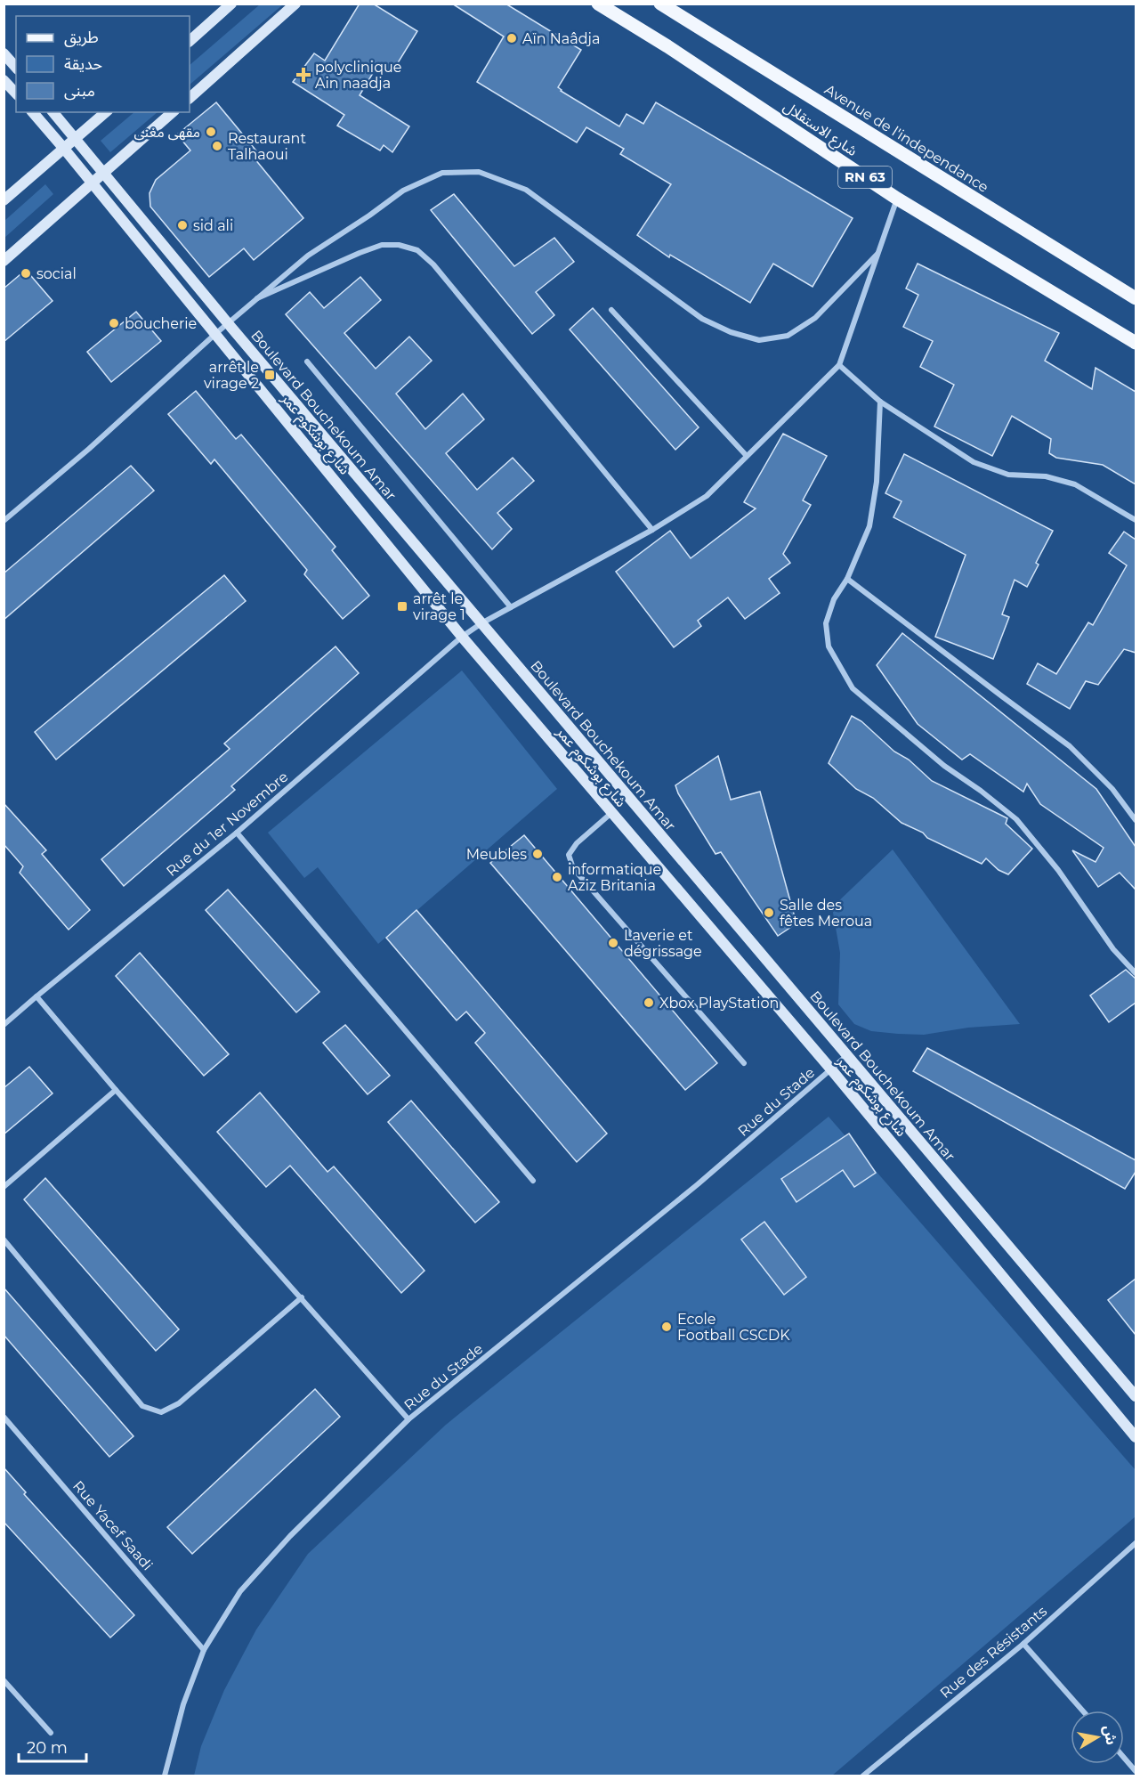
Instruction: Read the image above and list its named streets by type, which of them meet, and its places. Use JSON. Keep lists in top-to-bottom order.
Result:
{
  "streets": {
    "main road": ["شارع الاستقلال", "Avenue de l'independance", "RN 63"],
    "street": [
      "Boulevard Bouchekoum Amar",
      "شارع بوشكوم عمر",
      "Rue du 1er Novembre",
      "Rue du Stade",
      "Rue Yacef Saadi",
      "Rue des Résistants"
    ]
  },
  "crossings": [
    ["Boulevard Bouchekoum Amar", "Rue du 1er Novembre"],
    ["Boulevard Bouchekoum Amar", "Rue du Stade"],
    ["شارع بوشكوم عمر", "Rue du 1er Novembre"],
    ["شارع بوشكوم عمر", "Rue du Stade"],
    ["Rue du Stade", "Rue Yacef Saadi"]
  ],
  "places": {
    "other": [
      "Aïn Naâdja",
      "مقهى مغنى",
      "Restaurant Talhaoui",
      "sid ali",
      "social",
      "boucherie",
      "Meubles",
      "informatique Aziz Britania",
      "Salle des fêtes Meroua",
      "Laverie et dégrissage",
      "Xbox PlayStation",
      "Ecole Football CSCDK"
    ],
    "health": ["polyclinique Ain naadja"],
    "transit": ["arrêt le virage 2", "arrêt le virage 1"]
  },
  "legend": ["طريق", "حديقة", "مبنى"],
  "scale_bar": "20 m",
  "north": "right"
}
